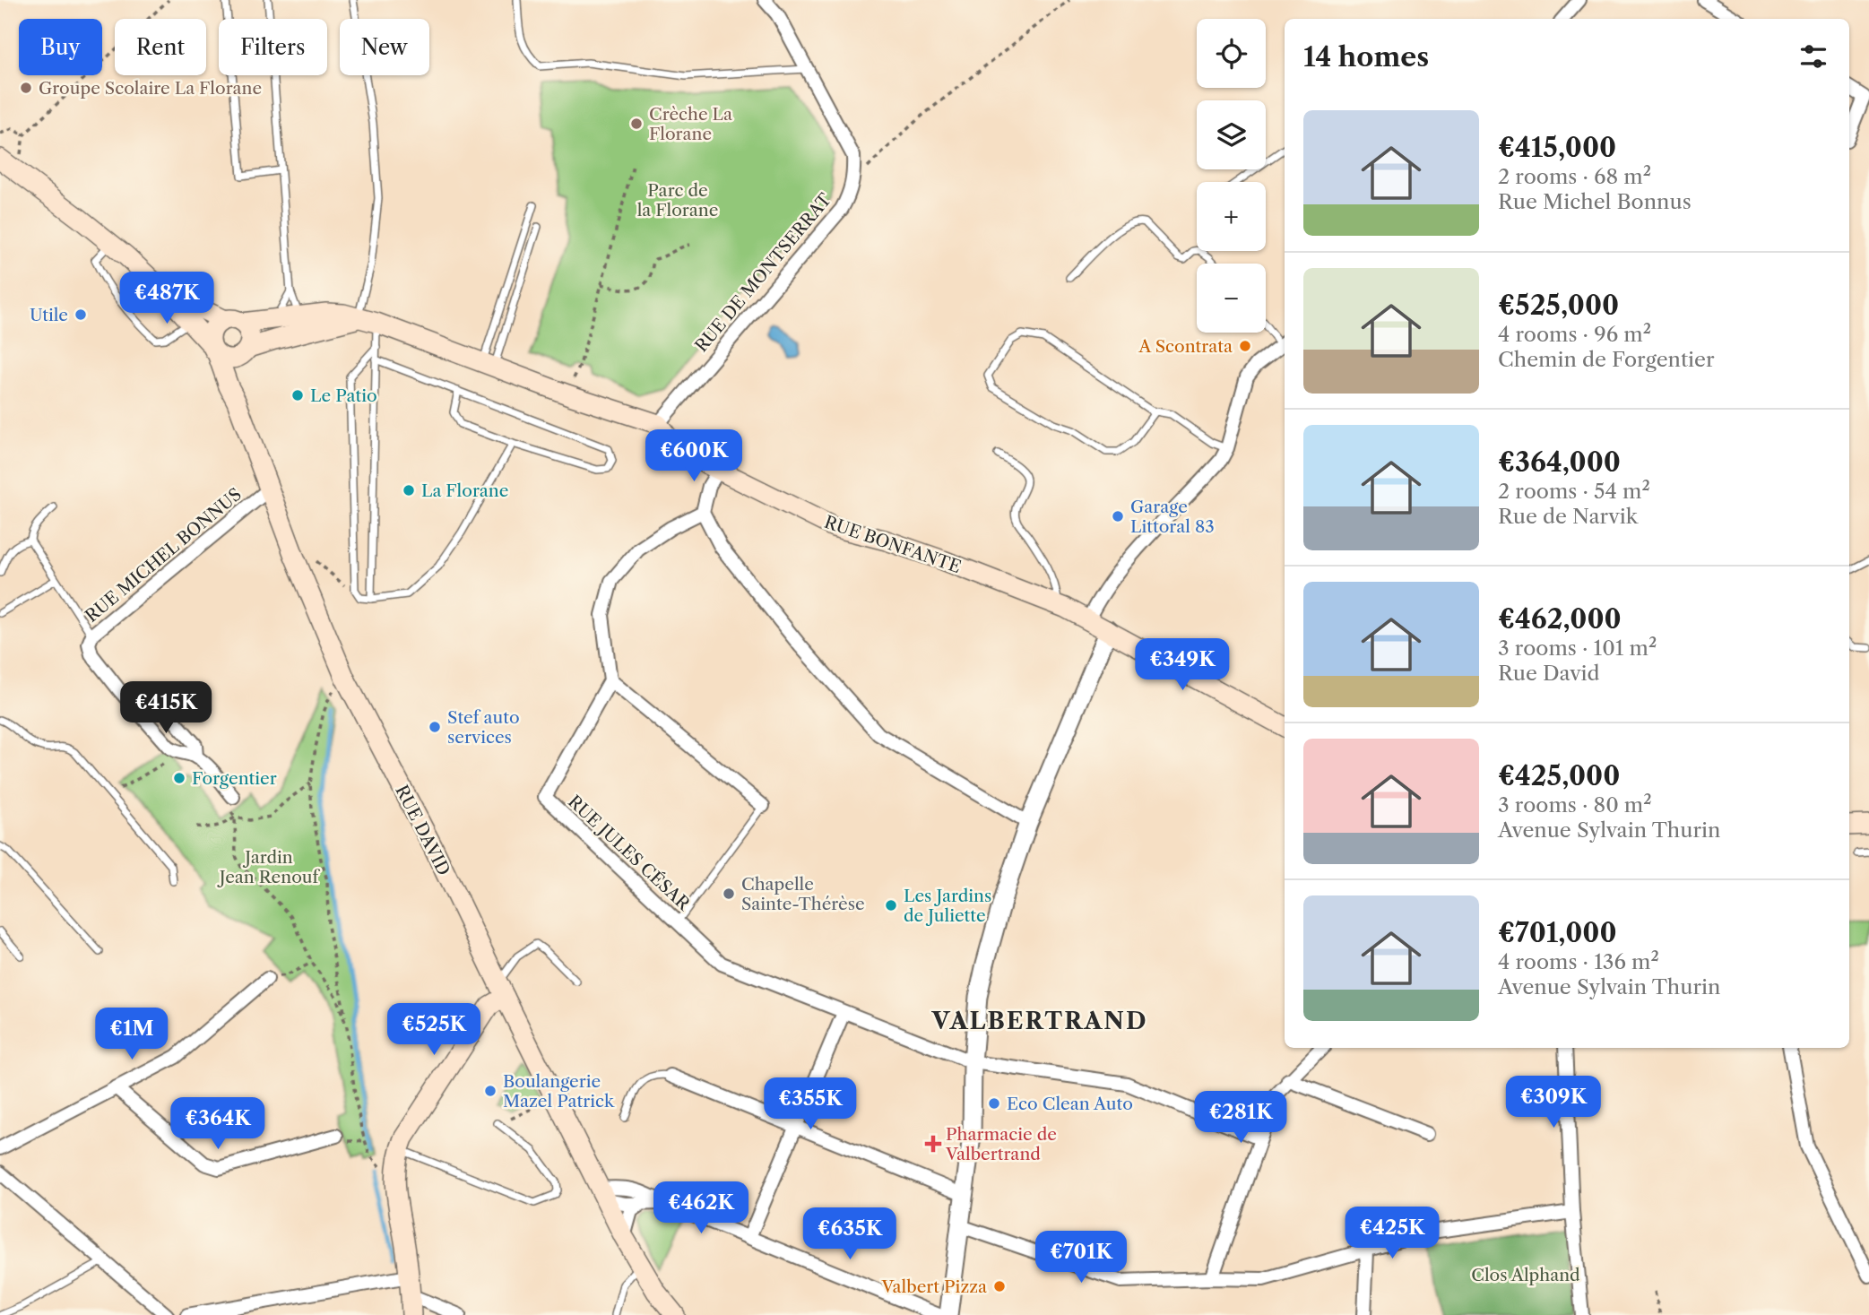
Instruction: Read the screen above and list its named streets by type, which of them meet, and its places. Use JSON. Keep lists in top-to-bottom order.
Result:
{
  "streets": {
    "main road": ["RUE BONFANTE", "RUE DAVID"],
    "street": ["RUE DE MONTSERRAT", "RUE MICHEL BONNUS", "RUE JULES CÉSAR"]
  },
  "crossings": [
    ["RUE DE MONTSERRAT", "RUE BONFANTE"],
    ["RUE MICHEL BONNUS", "RUE DAVID"]
  ],
  "districts": ["VALBERTRAND"],
  "parks": ["Parc de la Florane", "Jardin Jean Renouf", "Clos Alphand"],
  "places": {
    "other": [
      "Groupe Scolaire La Florane",
      "Crèche La Florane",
      "Utile",
      "A Scontrata",
      "Le Patio",
      "La Florane",
      "Garage Littoral 83",
      "Stef auto services",
      "Forgentier",
      "Chapelle Sainte-Thérèse",
      "Les Jardins de Juliette",
      "Boulangerie Mazel Patrick",
      "Eco Clean Auto",
      "Valbert Pizza"
    ],
    "health": ["Pharmacie de Valbertrand"]
  },
  "page": {
    "map_buttons": ["+", "−"],
    "chip": [
      "Buy",
      "Rent",
      "Filters",
      "New"
    ],
    "heading": "14 homes",
    "list": [
      {
        "name": "€415,000",
        "note": "2 rooms · 68 m² · Rue Michel Bonnus"
      },
      {
        "name": "€525,000",
        "note": "4 rooms · 96 m² · Chemin de Forgentier"
      },
      {
        "name": "€364,000",
        "note": "2 rooms · 54 m² · Rue de Narvik"
      },
      {
        "name": "€462,000",
        "note": "3 rooms · 101 m² · Rue David"
      },
      {
        "name": "€425,000",
        "note": "3 rooms · 80 m² · Avenue Sylvain Thurin"
      },
      {
        "name": "€701,000",
        "note": "4 rooms · 136 m² · Avenue Sylvain Thurin"
      }
    ],
    "price": [
      "€487K",
      "€600K",
      "€349K",
      "€415K",
      "€525K",
      "€1M",
      "€309K",
      "€355K",
      "€281K",
      "€364K",
      "€462K",
      "€425K",
      "€635K",
      "€701K"
    ]
  }
}
